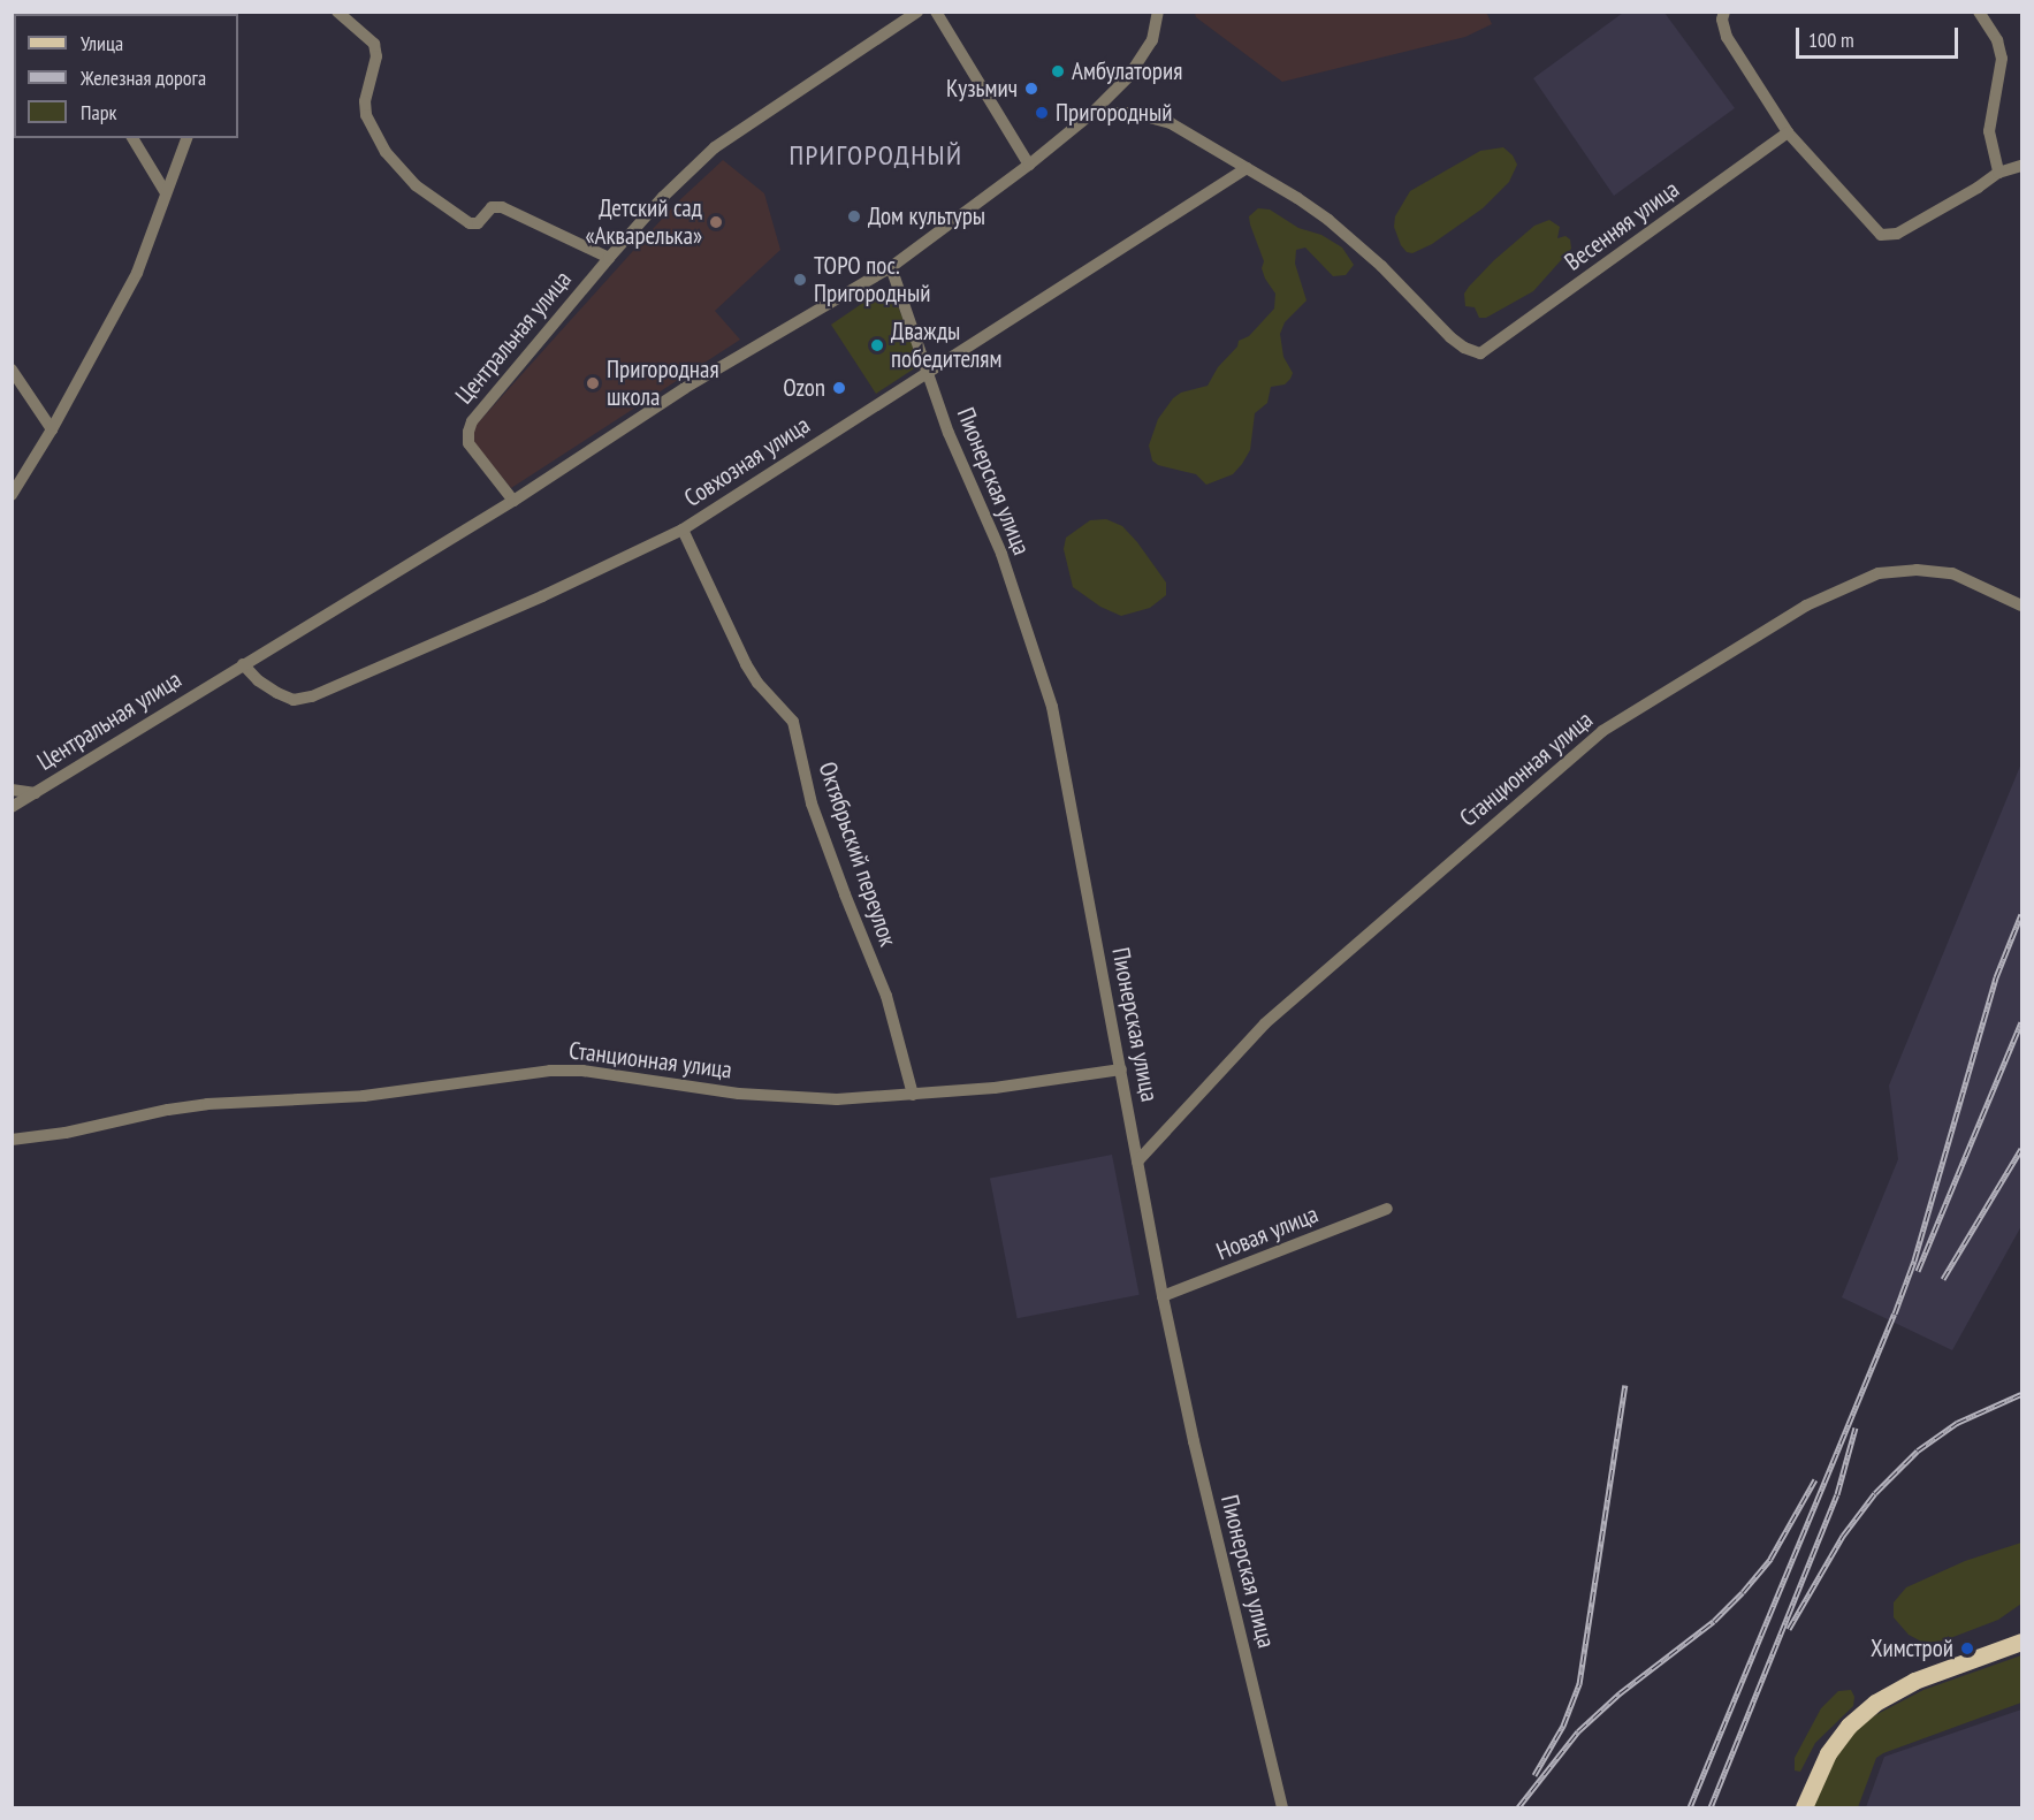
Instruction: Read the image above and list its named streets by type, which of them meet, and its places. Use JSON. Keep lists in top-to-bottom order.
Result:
{
  "streets": {
    "street": [
      "Весенняя улица",
      "Центральная улица",
      "Совхозная улица",
      "Пионерская улица",
      "Станционная улица",
      "Октябрьский переулок",
      "Новая улица"
    ]
  },
  "crossings": [
    ["Весенняя улица", "Совхозная улица"],
    ["Центральная улица", "Совхозная улица"],
    ["Центральная улица", "Пионерская улица"],
    ["Совхозная улица", "Пионерская улица"],
    ["Совхозная улица", "Октябрьский переулок"],
    ["Пионерская улица", "Станционная улица"],
    ["Пионерская улица", "Новая улица"],
    ["Станционная улица", "Октябрьский переулок"]
  ],
  "districts": ["ПРИГОРОДНЫЙ"],
  "places": [
    "Амбулатория",
    "Кузьмич",
    "Пригородный",
    "Дом культуры",
    "Детский сад «Акварелька»",
    "ТОРО пос. Пригородный",
    "Дважды победителям",
    "Пригородная школа",
    "Ozon",
    "Химстрой"
  ],
  "legend": ["Улица", "Железная дорога", "Парк"],
  "scale_bar": "100 m"
}
